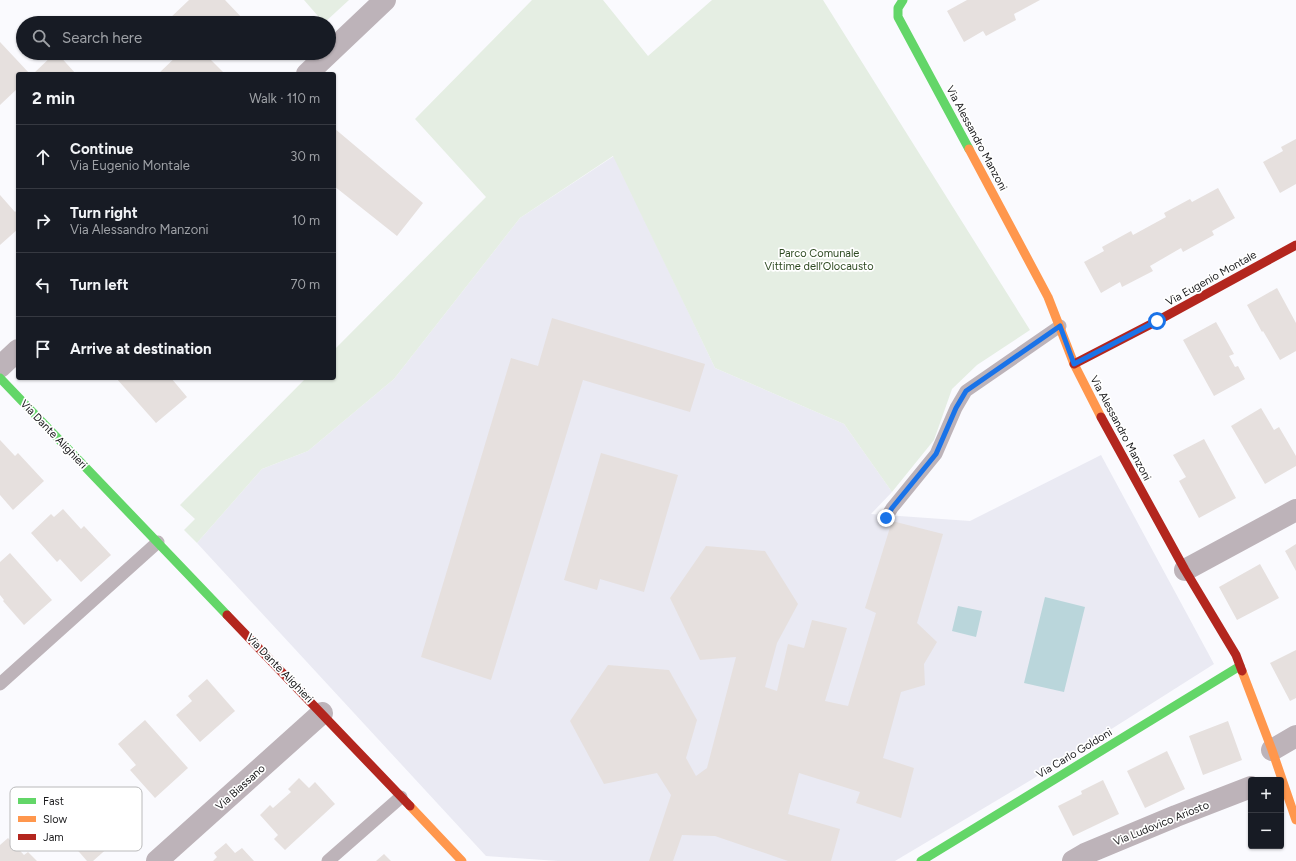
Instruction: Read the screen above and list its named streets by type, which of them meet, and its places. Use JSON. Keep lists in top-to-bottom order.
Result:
{
  "streets": {
    "street": [
      "Via Alessandro Manzoni",
      "Via Eugenio Montale",
      "Via Dante Alighieri",
      "Via Carlo Goldoni",
      "Via Biassano",
      "Via Ludovico Ariosto"
    ]
  },
  "crossings": [
    ["Via Alessandro Manzoni", "Via Eugenio Montale"],
    ["Via Alessandro Manzoni", "Via Carlo Goldoni"],
    ["Via Dante Alighieri", "Via Biassano"]
  ],
  "parks": ["Parco Comunale Vittime dell’Olocausto"],
  "legend": ["Fast", "Slow", "Jam"],
  "page": {
    "search": "Search here",
    "heading": ["2 min", "Walk · 110 m"],
    "list": [
      ["Continue", "Via Eugenio Montale", "30 m"],
      ["Turn right", "Via Alessandro Manzoni", "10 m"],
      ["Turn left", "70 m"],
      "Arrive at destination"
    ],
    "map_buttons": ["+", "−"]
  }
}
